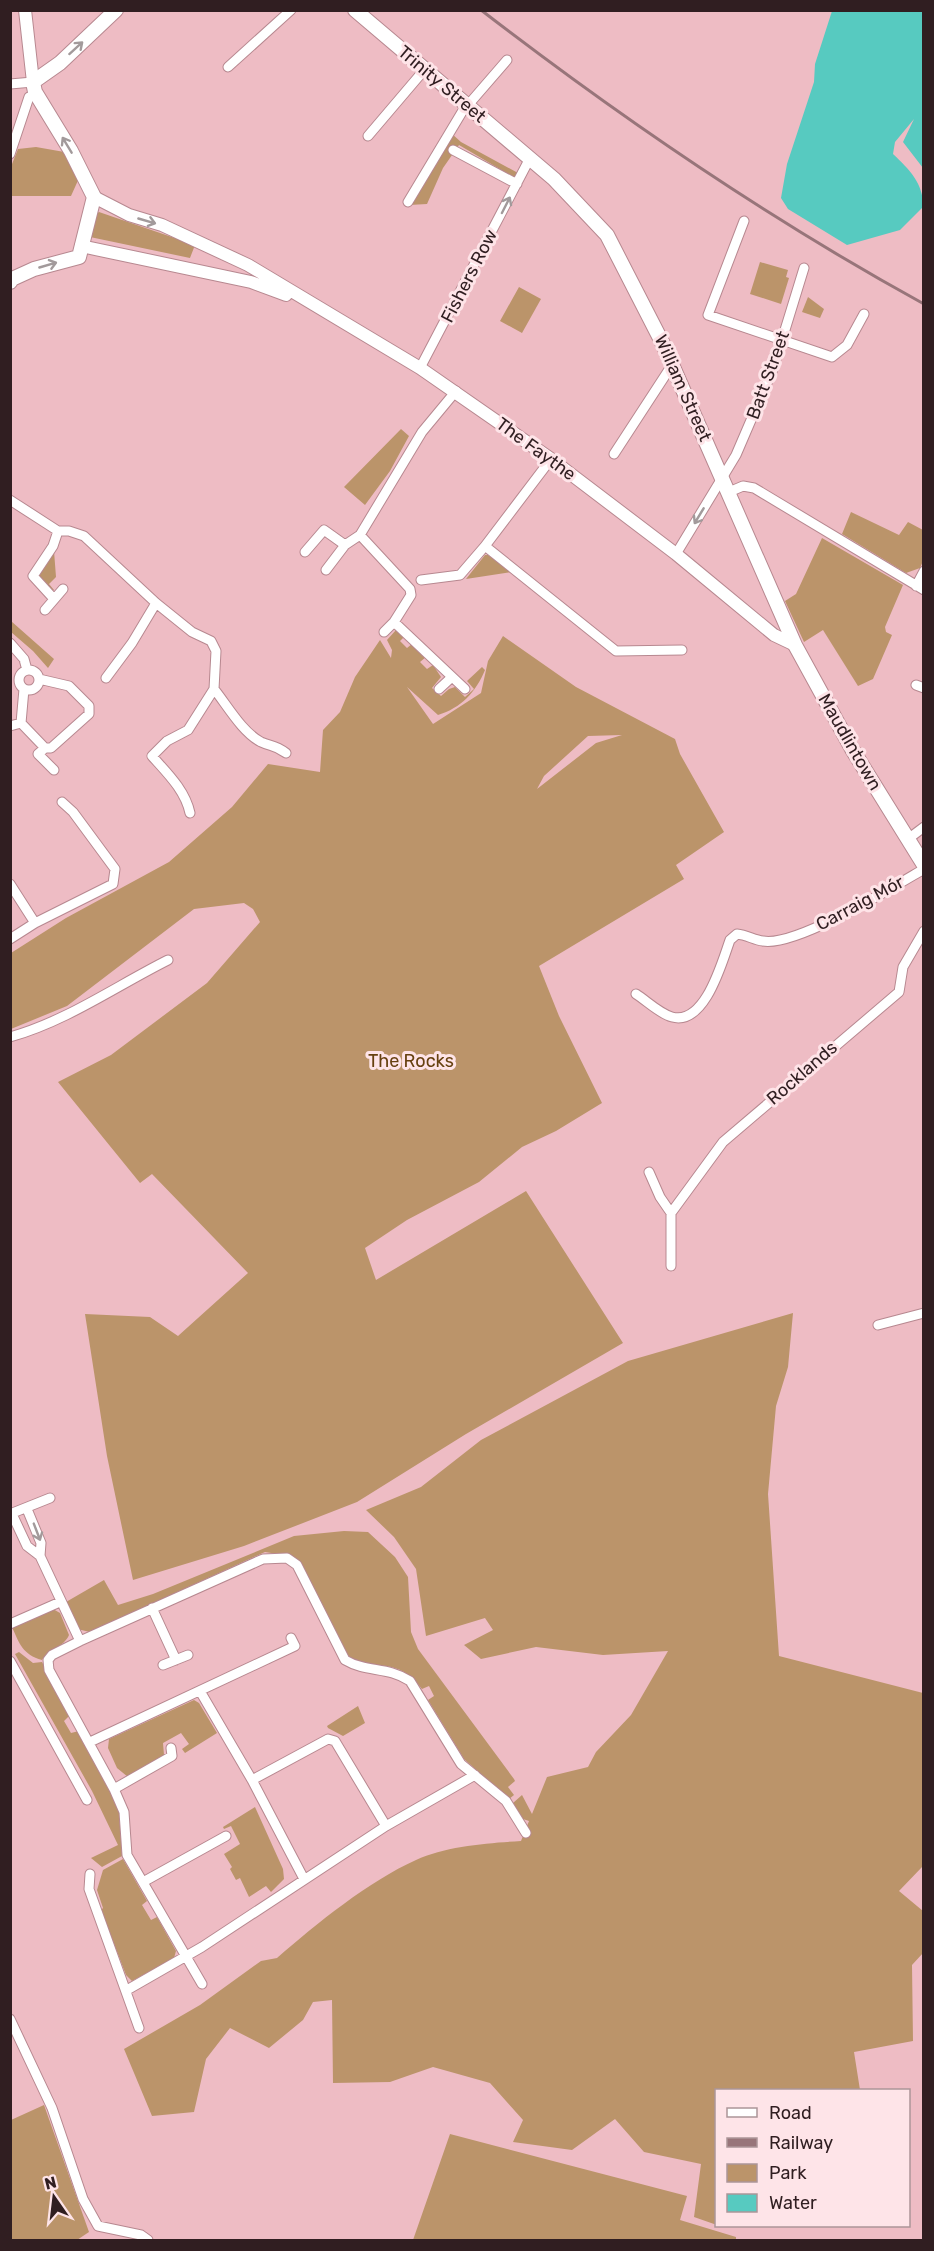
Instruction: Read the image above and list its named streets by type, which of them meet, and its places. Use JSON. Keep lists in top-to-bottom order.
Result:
{
  "streets": {
    "main road": ["Trinity Street", "William Street", "Maudlintown"],
    "street": [
      "Fishers Row",
      "Batt Street",
      "The Faythe",
      "Carraig Mór",
      "Rocklands"
    ]
  },
  "crossings": [
    ["Trinity Street", "Fishers Row"],
    ["Trinity Street", "William Street"],
    ["Fishers Row", "William Street"],
    ["Fishers Row", "The Faythe"],
    ["Batt Street", "William Street"],
    ["Batt Street", "The Faythe"],
    ["William Street", "The Faythe"],
    ["William Street", "Maudlintown"],
    ["The Faythe", "Maudlintown"],
    ["Maudlintown", "Carraig Mór"]
  ],
  "one_way": ["Fishers Row"],
  "parks": ["The Rocks"],
  "legend": [
    "Road",
    "Railway",
    "Park",
    "Water"
  ],
  "north": "top"
}
